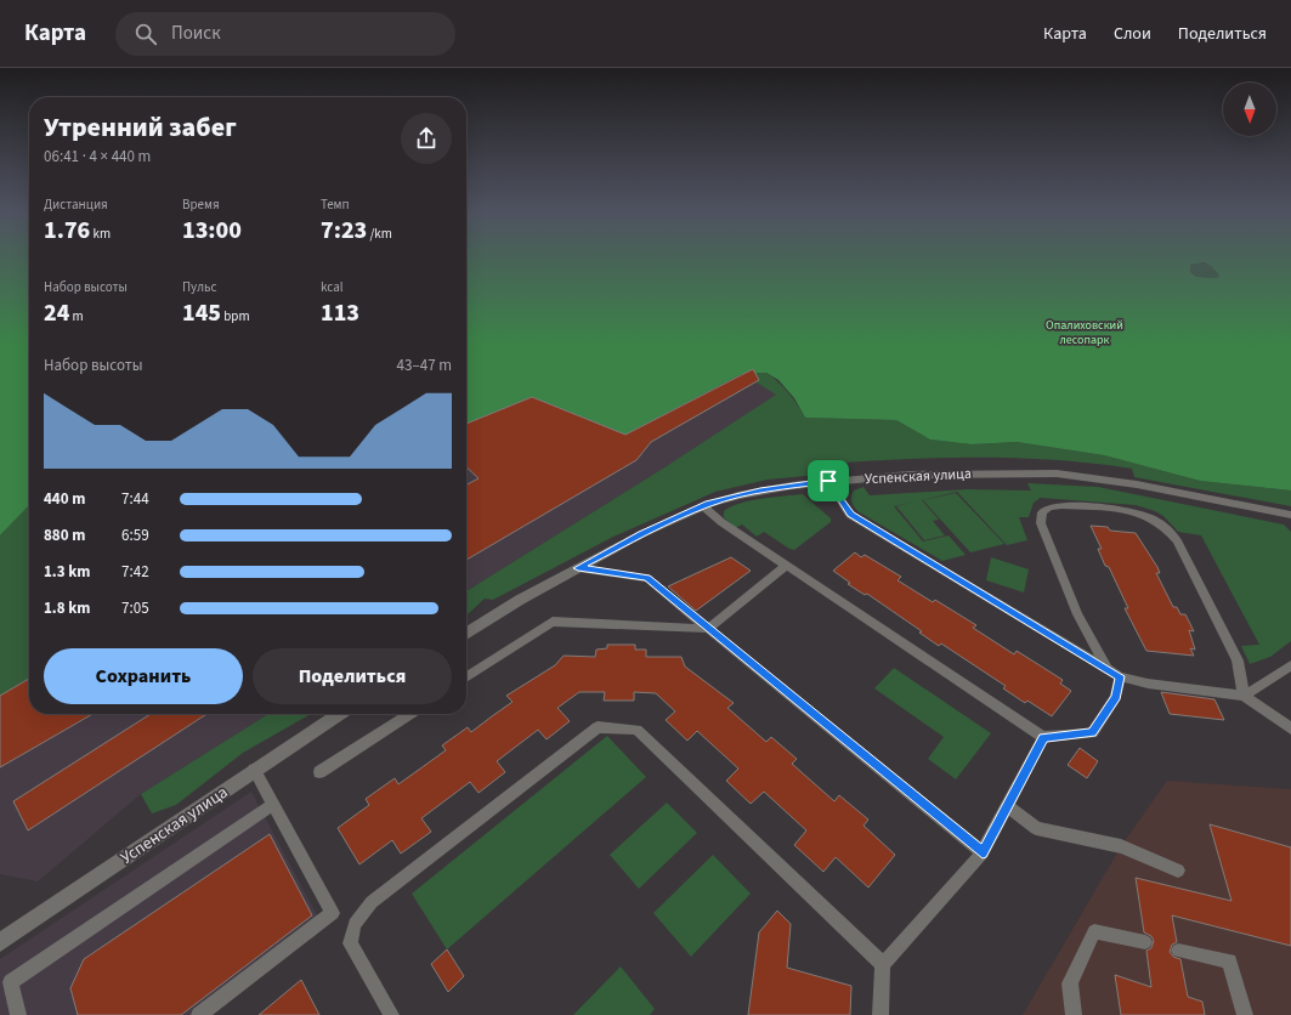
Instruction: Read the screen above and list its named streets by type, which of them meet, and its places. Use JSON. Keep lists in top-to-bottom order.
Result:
{
  "streets": {
    "street": ["Успенская улица"]
  },
  "parks": ["Опалиховский лесопарк"],
  "north": "bottom",
  "page": {
    "header": "Карта",
    "search": "Поиск",
    "nav": ["Карта", "Слои", "Поделиться"],
    "heading": ["Утренний забег", "06:41 · 4 × 440 m"],
    "stats": [
      ["Дистанция", "1.76 km"],
      ["Время", "13:00"],
      ["Темп", "7:23 /km"],
      ["Набор высоты", "24 m"],
      ["Пульс", "145 bpm"],
      ["kcal", "113"]
    ],
    "chart": ["Набор высоты", "43–47 m"],
    "list": [
      {
        "name": "440 m",
        "note": "7:44"
      },
      {
        "name": "880 m",
        "note": "6:59"
      },
      {
        "name": "1.3 km",
        "note": "7:42"
      },
      {
        "name": "1.8 km",
        "note": "7:05"
      }
    ],
    "buttons": ["Сохранить", "Поделиться"]
  }
}
